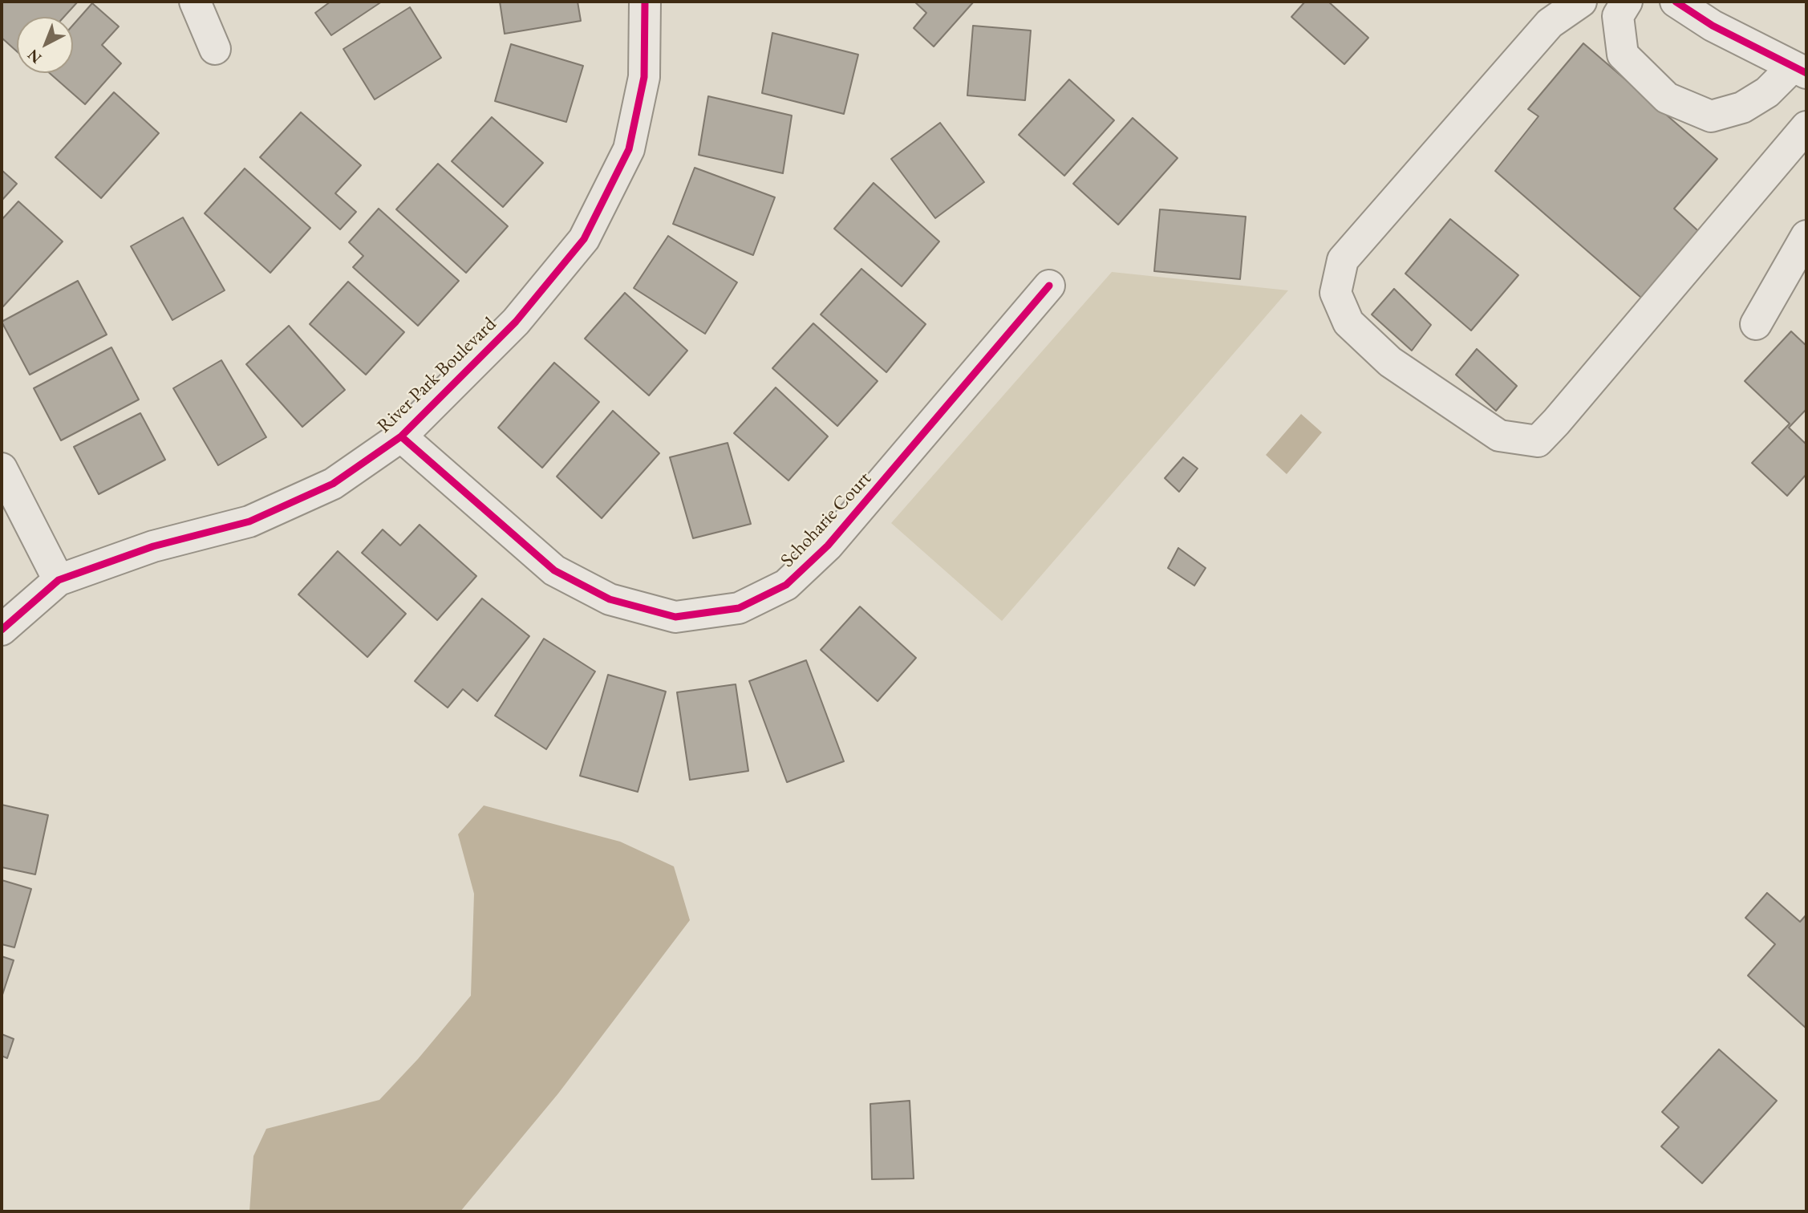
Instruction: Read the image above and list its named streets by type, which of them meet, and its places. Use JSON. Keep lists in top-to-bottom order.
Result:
{
  "streets": {
    "street": ["River Park Boulevard", "Schoharie Court"]
  },
  "crossings": [
    ["River Park Boulevard", "Schoharie Court"]
  ],
  "north": "bottom left"
}
